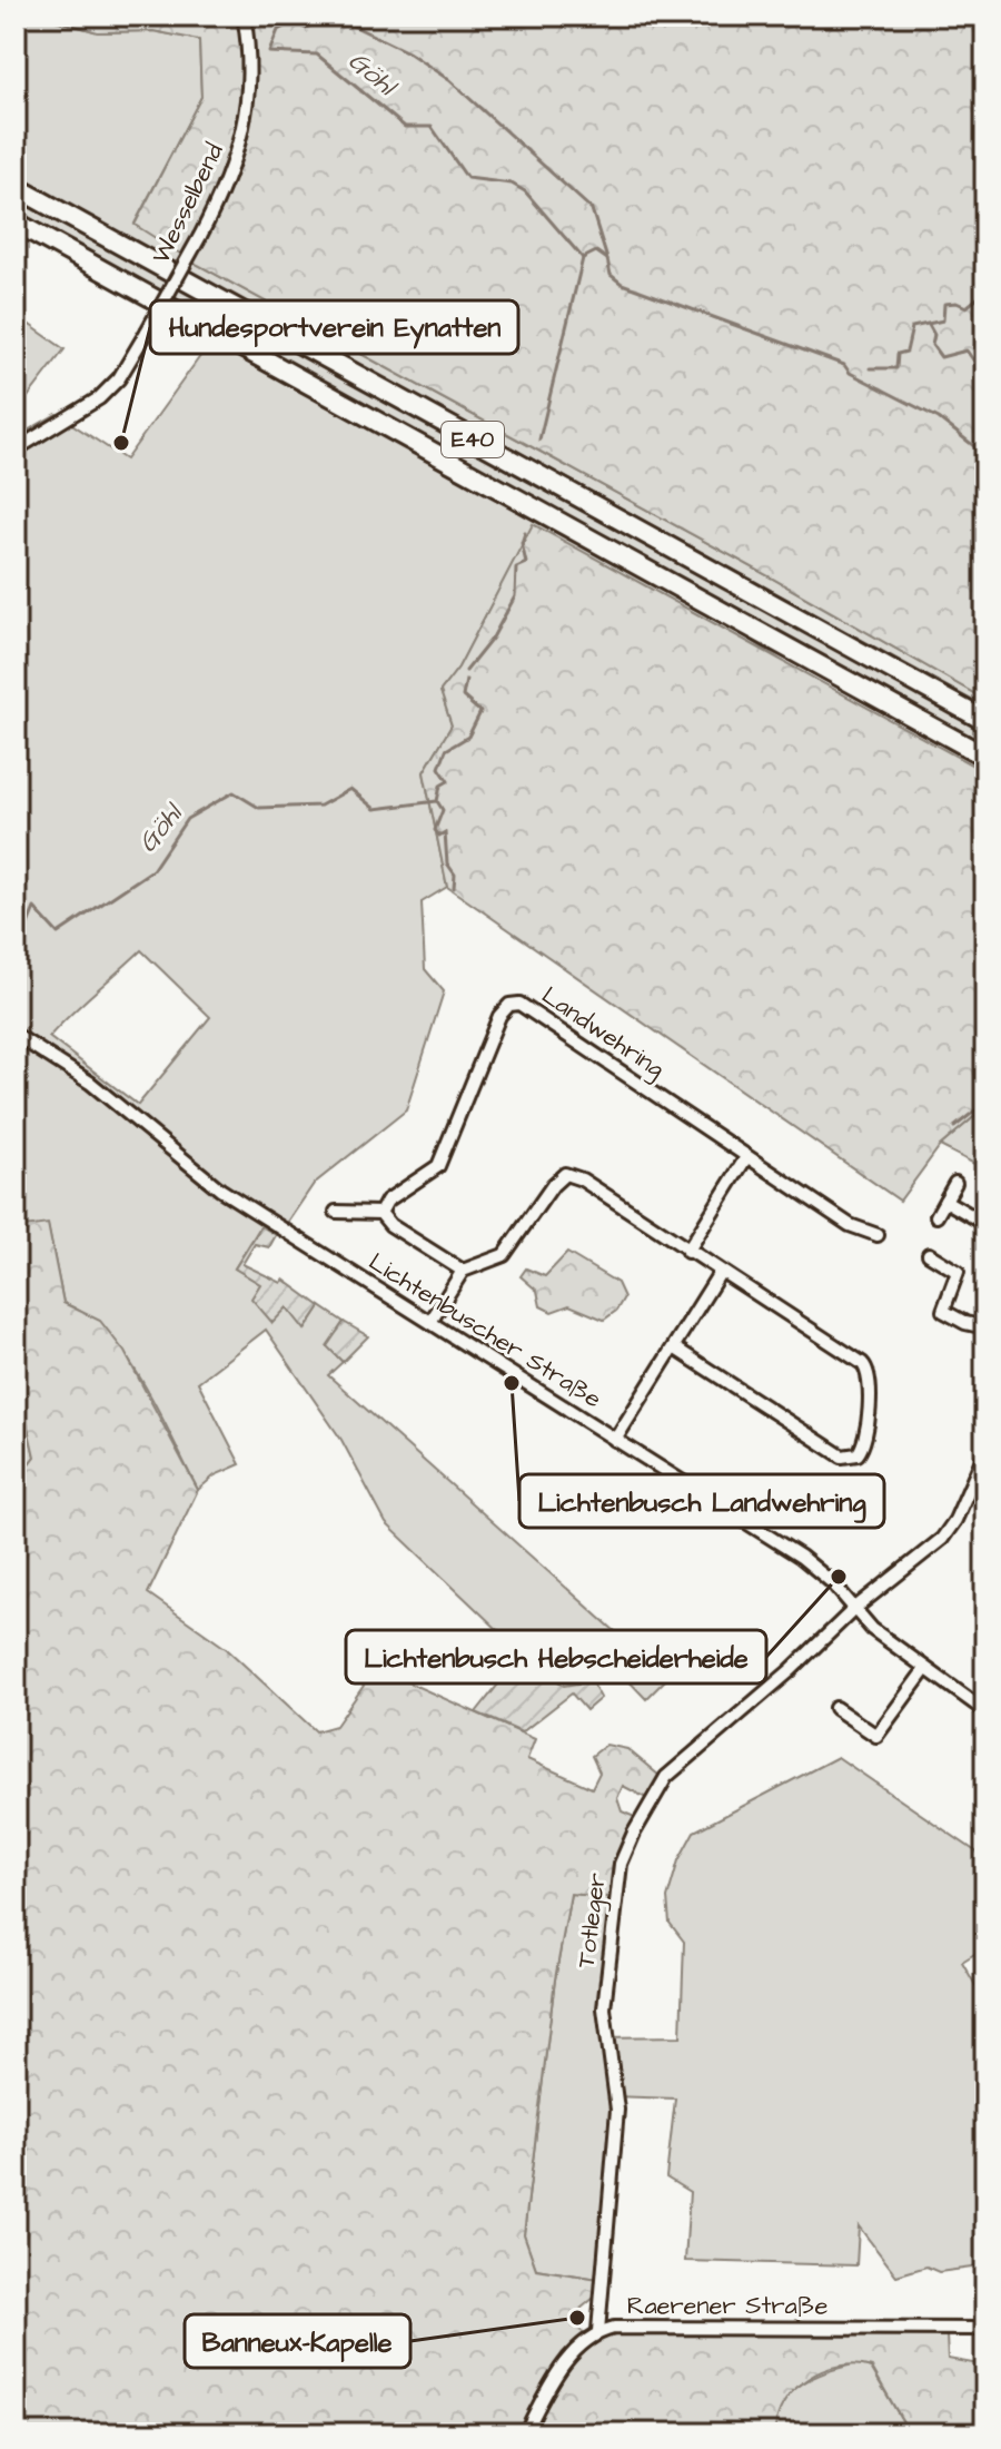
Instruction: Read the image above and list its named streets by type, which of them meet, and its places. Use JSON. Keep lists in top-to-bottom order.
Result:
{
  "streets": {
    "highway": ["E40"],
    "street": [
      "Wesselbend",
      "Landwehring",
      "Lichtenbuscher Straße",
      "Totleger",
      "Raerener Straße"
    ]
  },
  "crossings": [
    ["Lichtenbuscher Straße", "Totleger"],
    ["Totleger", "Raerener Straße"]
  ],
  "water": ["Göhl"],
  "places": [
    "Hundesportverein Eynatten",
    "Lichtenbusch Landwehring",
    "Lichtenbusch Hebscheiderheide",
    "Banneux-Kapelle"
  ]
}
